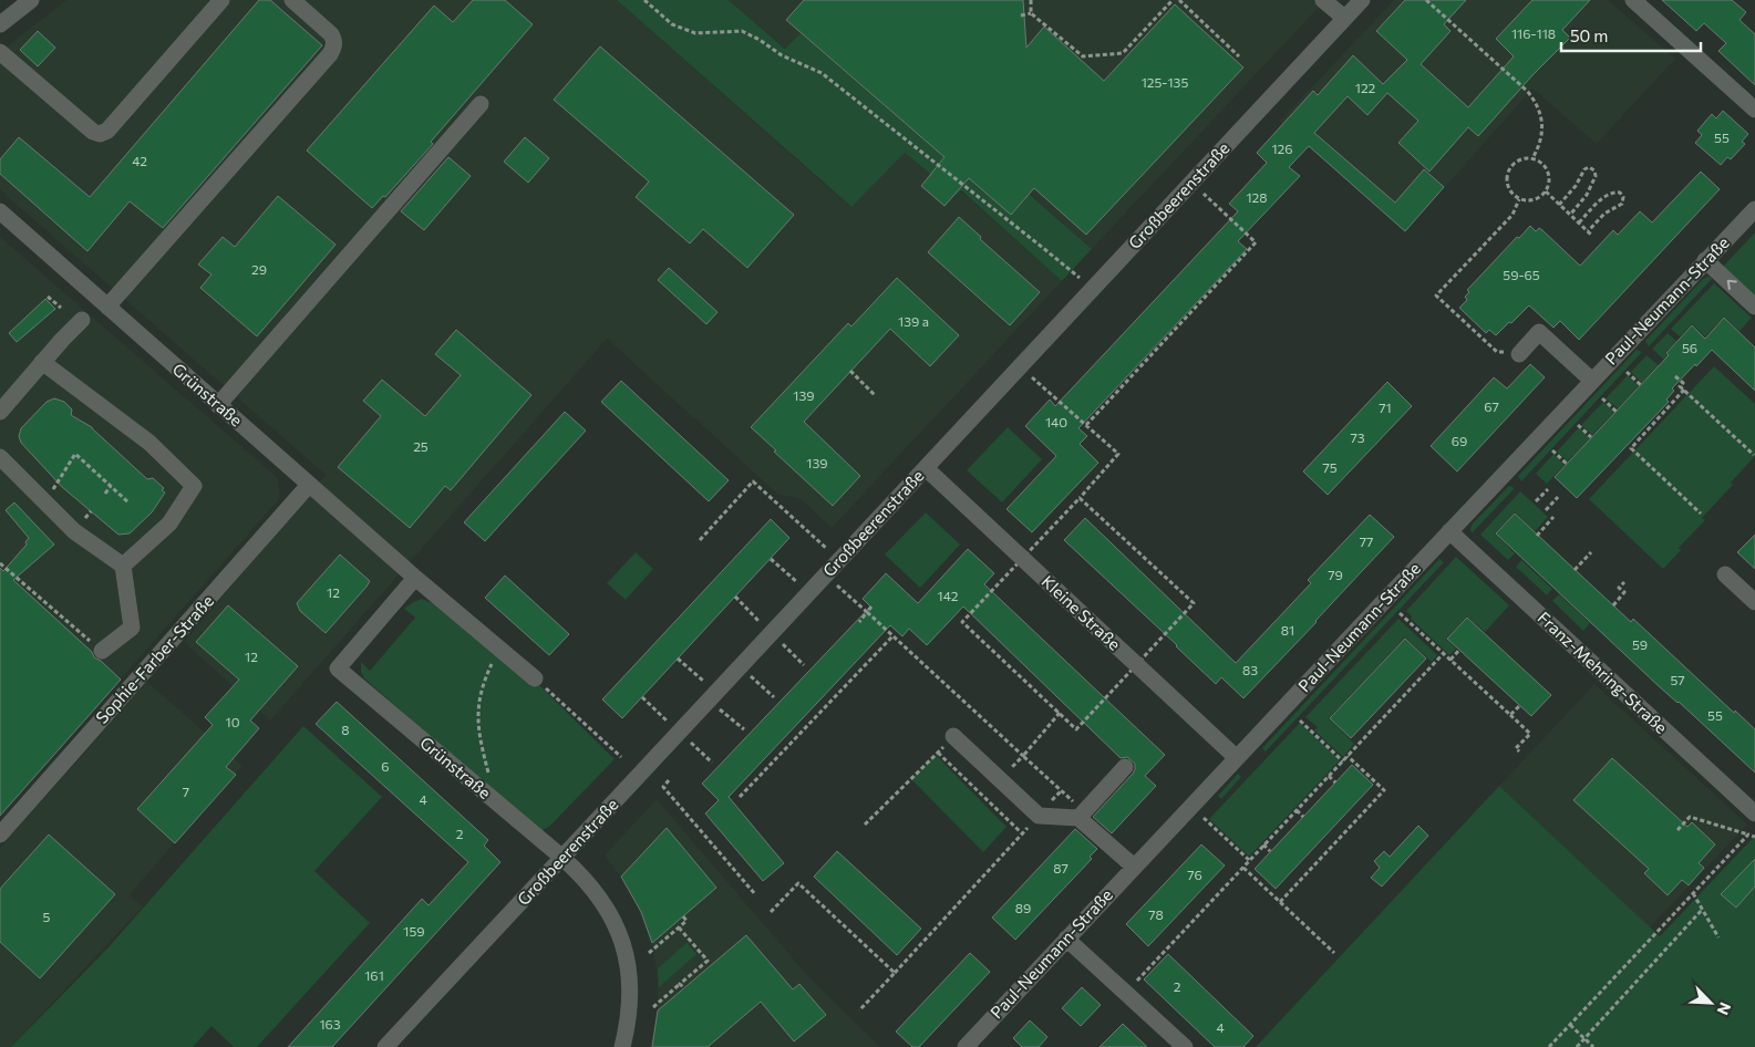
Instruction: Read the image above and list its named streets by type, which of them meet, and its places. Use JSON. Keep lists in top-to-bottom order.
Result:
{
  "streets": {
    "street": [
      "Großbeerenstraße",
      "Paul-Neumann-Straße",
      "Grünstraße",
      "Kleine Straße",
      "Sophie-Farber-Straße",
      "Franz-Mehring-Straße"
    ]
  },
  "crossings": [
    ["Großbeerenstraße", "Grünstraße"],
    ["Großbeerenstraße", "Kleine Straße"],
    ["Paul-Neumann-Straße", "Kleine Straße"],
    ["Paul-Neumann-Straße", "Franz-Mehring-Straße"],
    ["Grünstraße", "Sophie-Farber-Straße"]
  ],
  "house_numbers": [
    "116-118",
    "125-135",
    "122",
    "55",
    "126",
    "42",
    "128",
    "29",
    "59-65",
    "139 a",
    "56",
    "139",
    "67",
    "71",
    "140",
    "73",
    "69",
    "25",
    "139",
    "75",
    "77",
    "79",
    "12",
    "142",
    "81",
    "59",
    "12",
    "83",
    "57",
    "55",
    "10",
    "8",
    "6",
    "7",
    "4",
    "2",
    "87",
    "76",
    "89",
    "78",
    "5",
    "159",
    "161",
    "2",
    "163",
    "4"
  ],
  "scale_bar": "50 m",
  "north": "bottom right"
}
